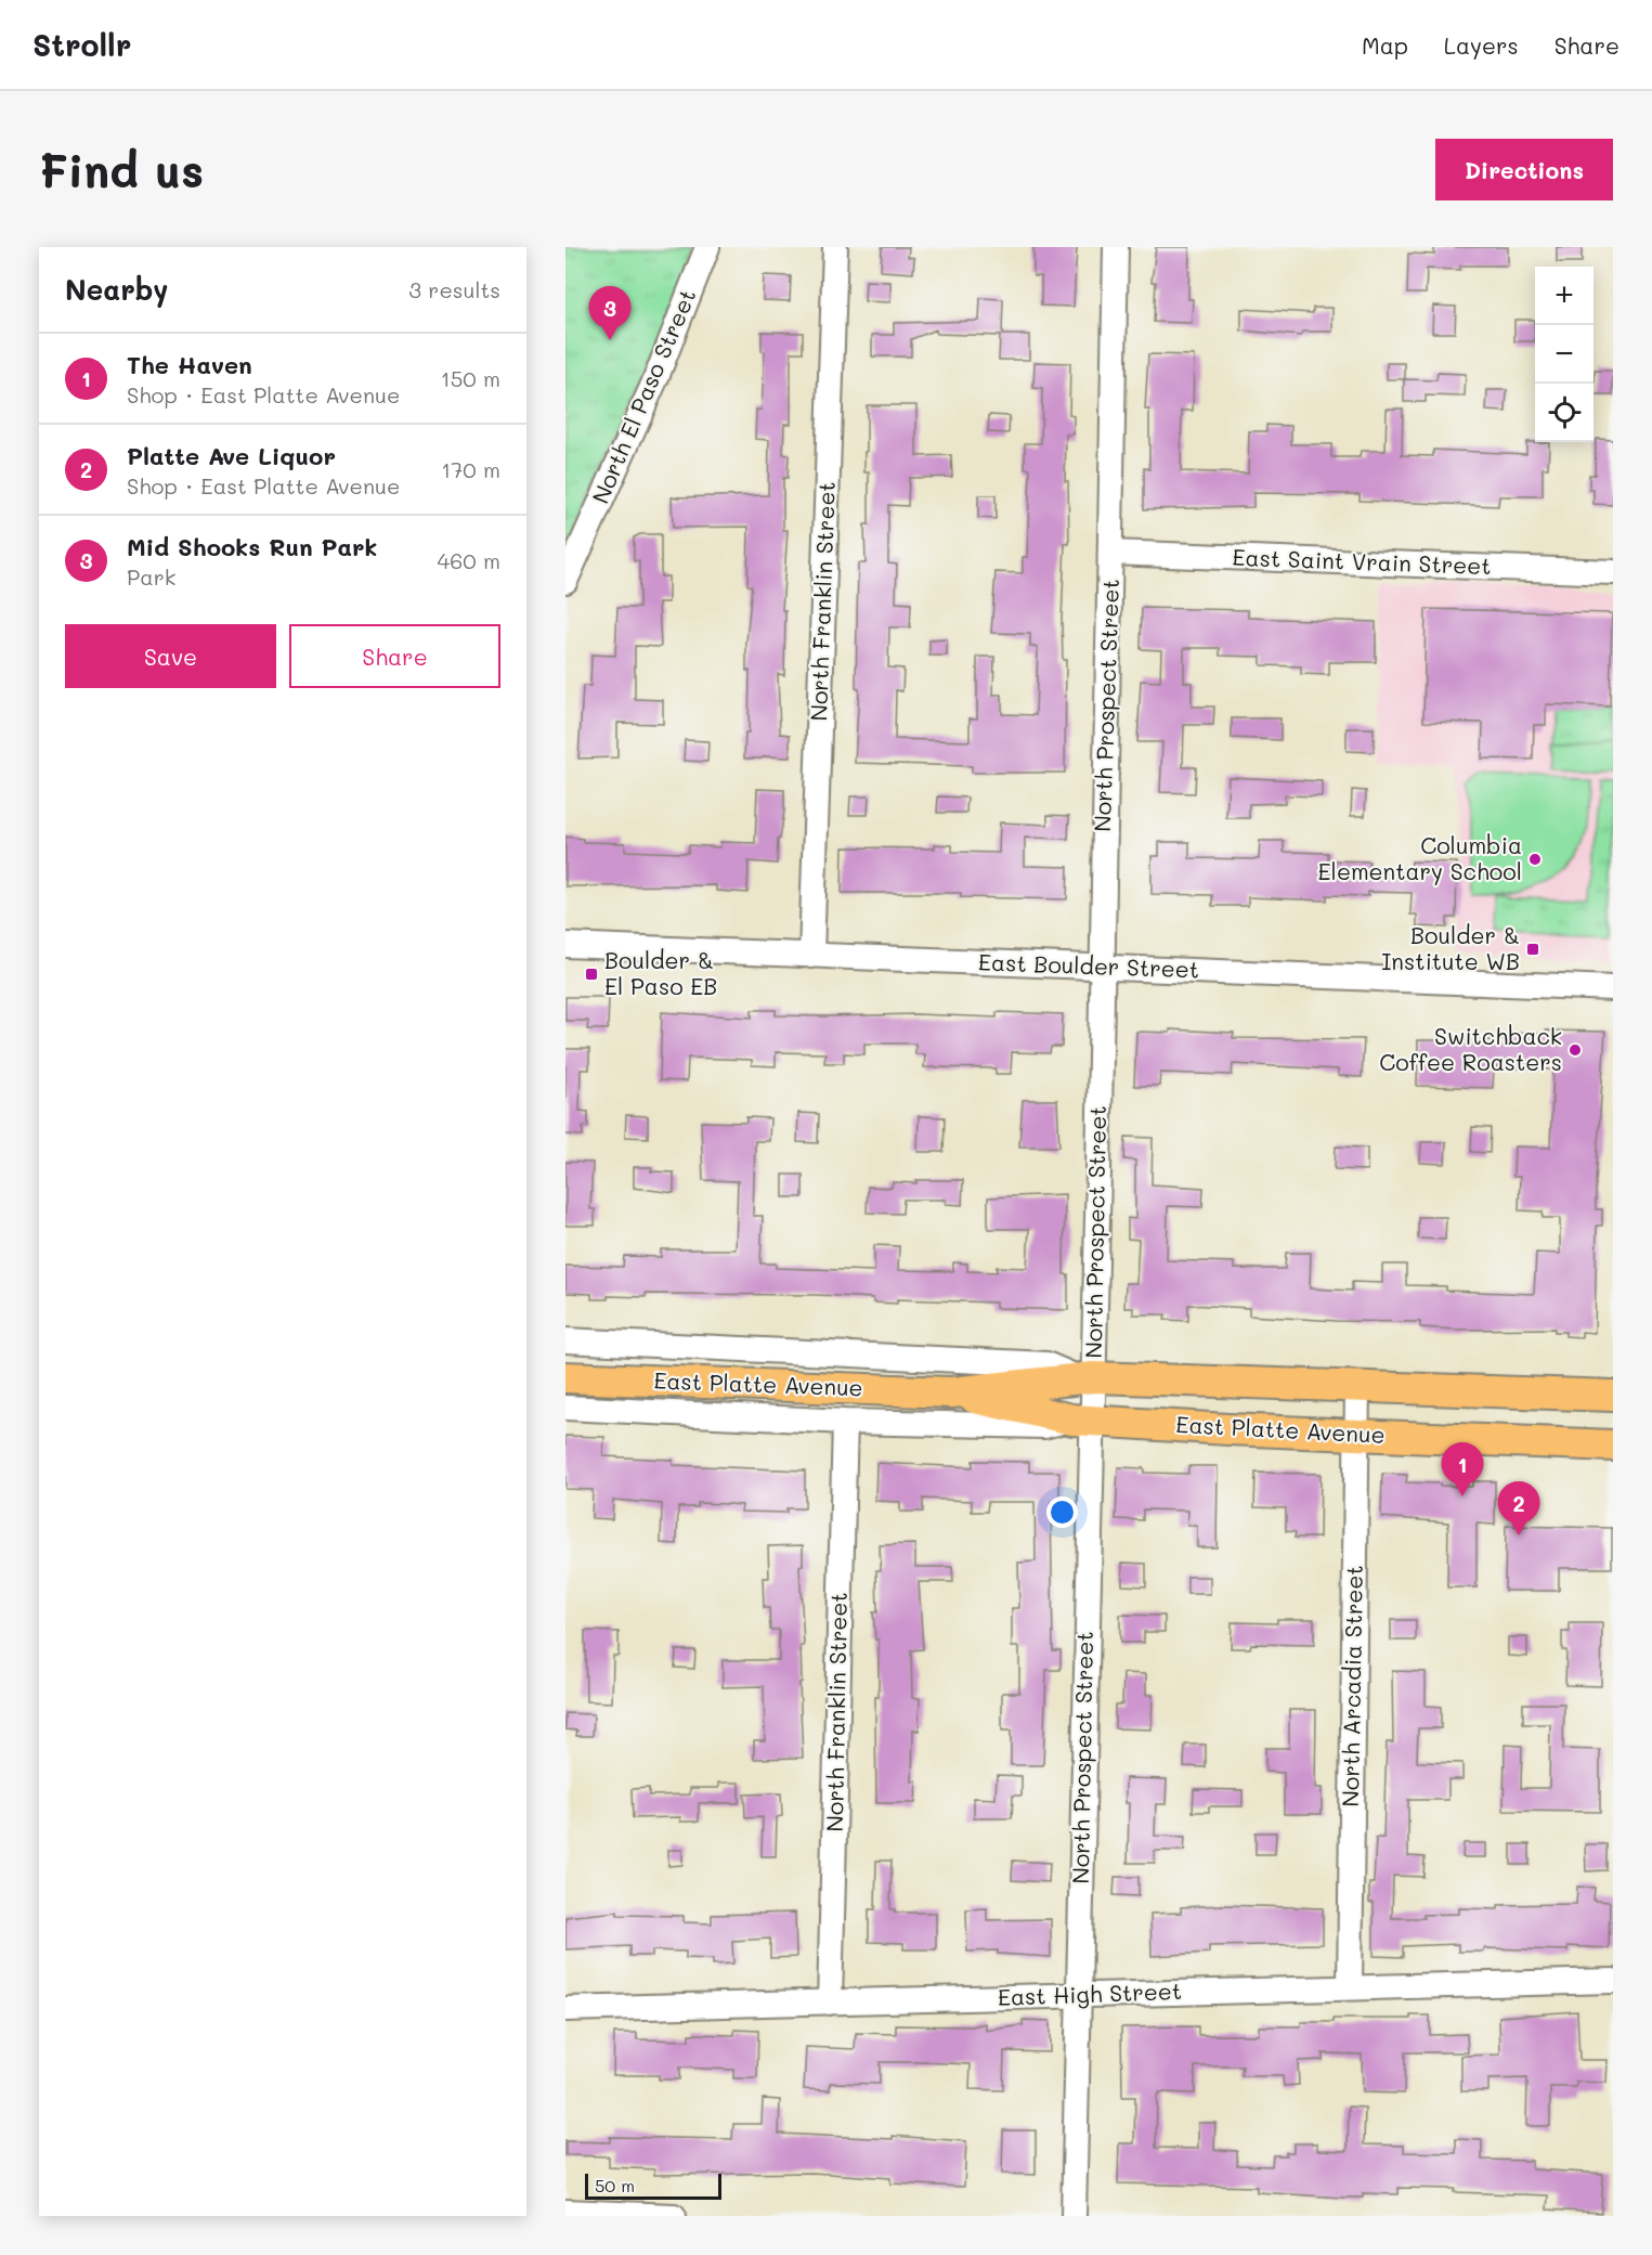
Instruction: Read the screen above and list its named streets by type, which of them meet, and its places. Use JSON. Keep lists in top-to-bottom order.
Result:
{
  "streets": {
    "main road": ["East Platte Avenue"],
    "street": [
      "North El Paso Street",
      "East Saint Vrain Street",
      "North Franklin Street",
      "North Prospect Street",
      "East Boulder Street",
      "North Arcadia Street",
      "East High Street"
    ]
  },
  "crossings": [
    ["East Saint Vrain Street", "North Prospect Street"],
    ["North Franklin Street", "East Boulder Street"],
    ["North Franklin Street", "East High Street"],
    ["North Prospect Street", "East Boulder Street"],
    ["North Prospect Street", "East Platte Avenue"],
    ["North Prospect Street", "East High Street"],
    ["East Platte Avenue", "North Arcadia Street"],
    ["North Arcadia Street", "East High Street"]
  ],
  "places": {
    "other": ["Columbia Elementary School", "Switchback Coffee Roasters"],
    "transit": ["Boulder & Institute WB", "Boulder & El Paso EB"]
  },
  "scale_bar": "50 m",
  "page": {
    "header": "Strollr",
    "nav": ["Map", "Layers", "Share"],
    "buttons": [
      "Directions",
      ["Save", "Share"]
    ],
    "title": "Find us",
    "heading": ["Nearby", "3 results"],
    "map_buttons": ["+", "−"],
    "pins": ["3", "1", "2"],
    "list": [
      {
        "mark": "1",
        "name": "The Haven",
        "note": "Shop · East Platte Avenue",
        "value": "150 m"
      },
      {
        "mark": "2",
        "name": "Platte Ave Liquor",
        "note": "Shop · East Platte Avenue",
        "value": "170 m"
      },
      {
        "mark": "3",
        "name": "Mid Shooks Run Park",
        "note": "Park",
        "value": "460 m"
      }
    ],
    "scale": "50 m"
  }
}
